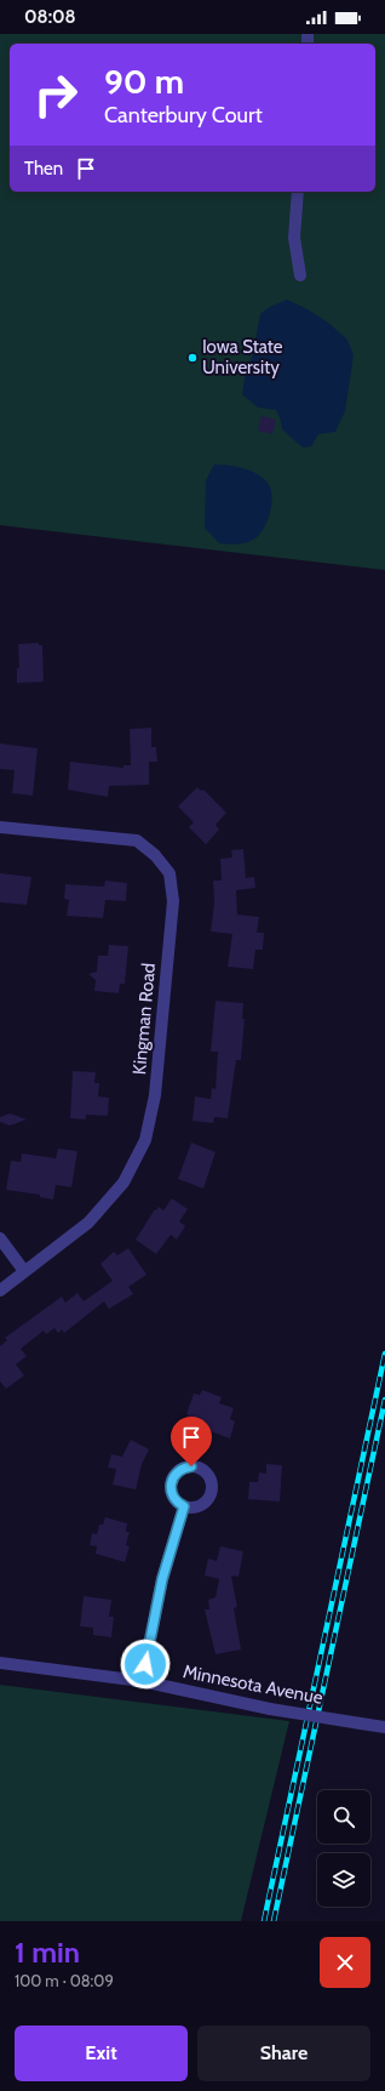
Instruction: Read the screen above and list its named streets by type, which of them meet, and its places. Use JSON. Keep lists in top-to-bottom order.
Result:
{
  "streets": {
    "street": ["Kingman Road", "Minnesota Avenue"]
  },
  "places": ["Iowa State University"],
  "page": {
    "status": "08:08",
    "turn": ["90 m", "Canterbury Court"],
    "then": "Then",
    "heading": ["1 min", "100 m · 08:09"],
    "buttons": ["Exit", "Share"]
  }
}
